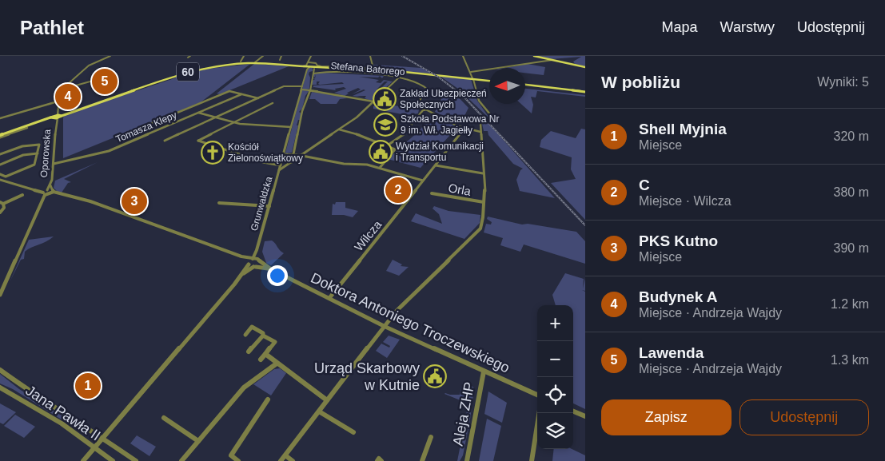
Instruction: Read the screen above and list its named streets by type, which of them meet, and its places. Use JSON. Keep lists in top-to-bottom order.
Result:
{
  "streets": {
    "main road": ["60"],
    "street": [
      "Stefana Batorego",
      "Tomasza Klepy",
      "Oporowska",
      "Orla",
      "Grunwaldzka",
      "Wilcza",
      "Doktora Antoniego Troczewskiego",
      "Jana Pawła II",
      "Aleja ZHP"
    ]
  },
  "crossings": [
    ["60", "Oporowska"],
    ["60", "Grunwaldzka"],
    ["Tomasza Klepy", "Oporowska"],
    ["Grunwaldzka", "Doktora Antoniego Troczewskiego"],
    ["Wilcza", "Doktora Antoniego Troczewskiego"],
    ["Doktora Antoniego Troczewskiego", "Aleja ZHP"]
  ],
  "places": {
    "public building": ["Zakład Ubezpieczeń Społecznych", "Wydział Komunikacji i Transportu", "Urząd Skarbowy w Kutnie"],
    "school or university": ["Szkoła Podstawowa Nr 9 im. Wł. Jagiełły"],
    "church": ["Kościół Zielonoświątkowy"]
  },
  "north": "left",
  "page": {
    "header": "Pathlet",
    "nav": ["Mapa", "Warstwy", "Udostępnij"],
    "heading": ["W pobliżu", "Wyniki: 5"],
    "pins": [
      "5",
      "4",
      "2",
      "3",
      "1"
    ],
    "list": [
      {
        "mark": "1",
        "name": "Shell Myjnia",
        "note": "Miejsce",
        "value": "320 m"
      },
      {
        "mark": "2",
        "name": "C",
        "note": "Miejsce · Wilcza",
        "value": "380 m"
      },
      {
        "mark": "3",
        "name": "PKS Kutno",
        "note": "Miejsce",
        "value": "390 m"
      },
      {
        "mark": "4",
        "name": "Budynek A",
        "note": "Miejsce · Andrzeja Wajdy",
        "value": "1.2 km"
      },
      {
        "mark": "5",
        "name": "Lawenda",
        "note": "Miejsce · Andrzeja Wajdy",
        "value": "1.3 km"
      }
    ],
    "map_buttons": ["+", "−"],
    "buttons": ["Zapisz", "Udostępnij"]
  }
}
